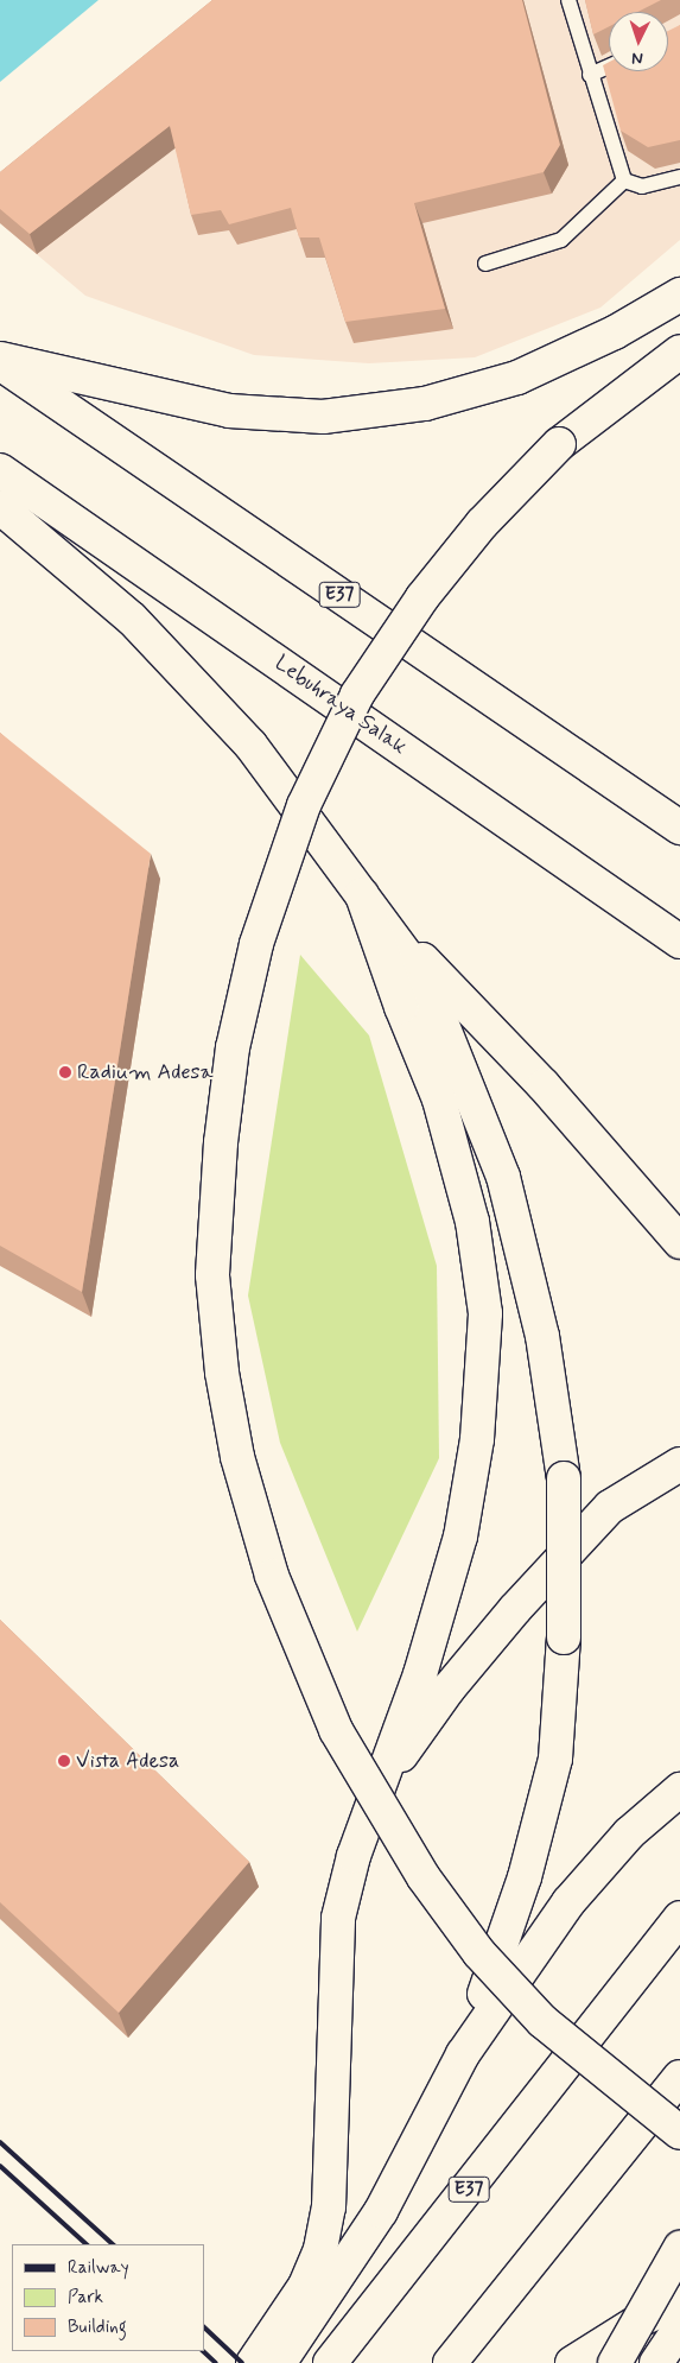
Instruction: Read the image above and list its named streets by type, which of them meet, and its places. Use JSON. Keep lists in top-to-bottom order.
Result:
{
  "streets": {
    "highway": ["E37", "Lebuhraya Salak"]
  },
  "places": ["Radium Adesa", "Vista Adesa"],
  "legend": ["Railway", "Park", "Building"],
  "north": "bottom"
}
